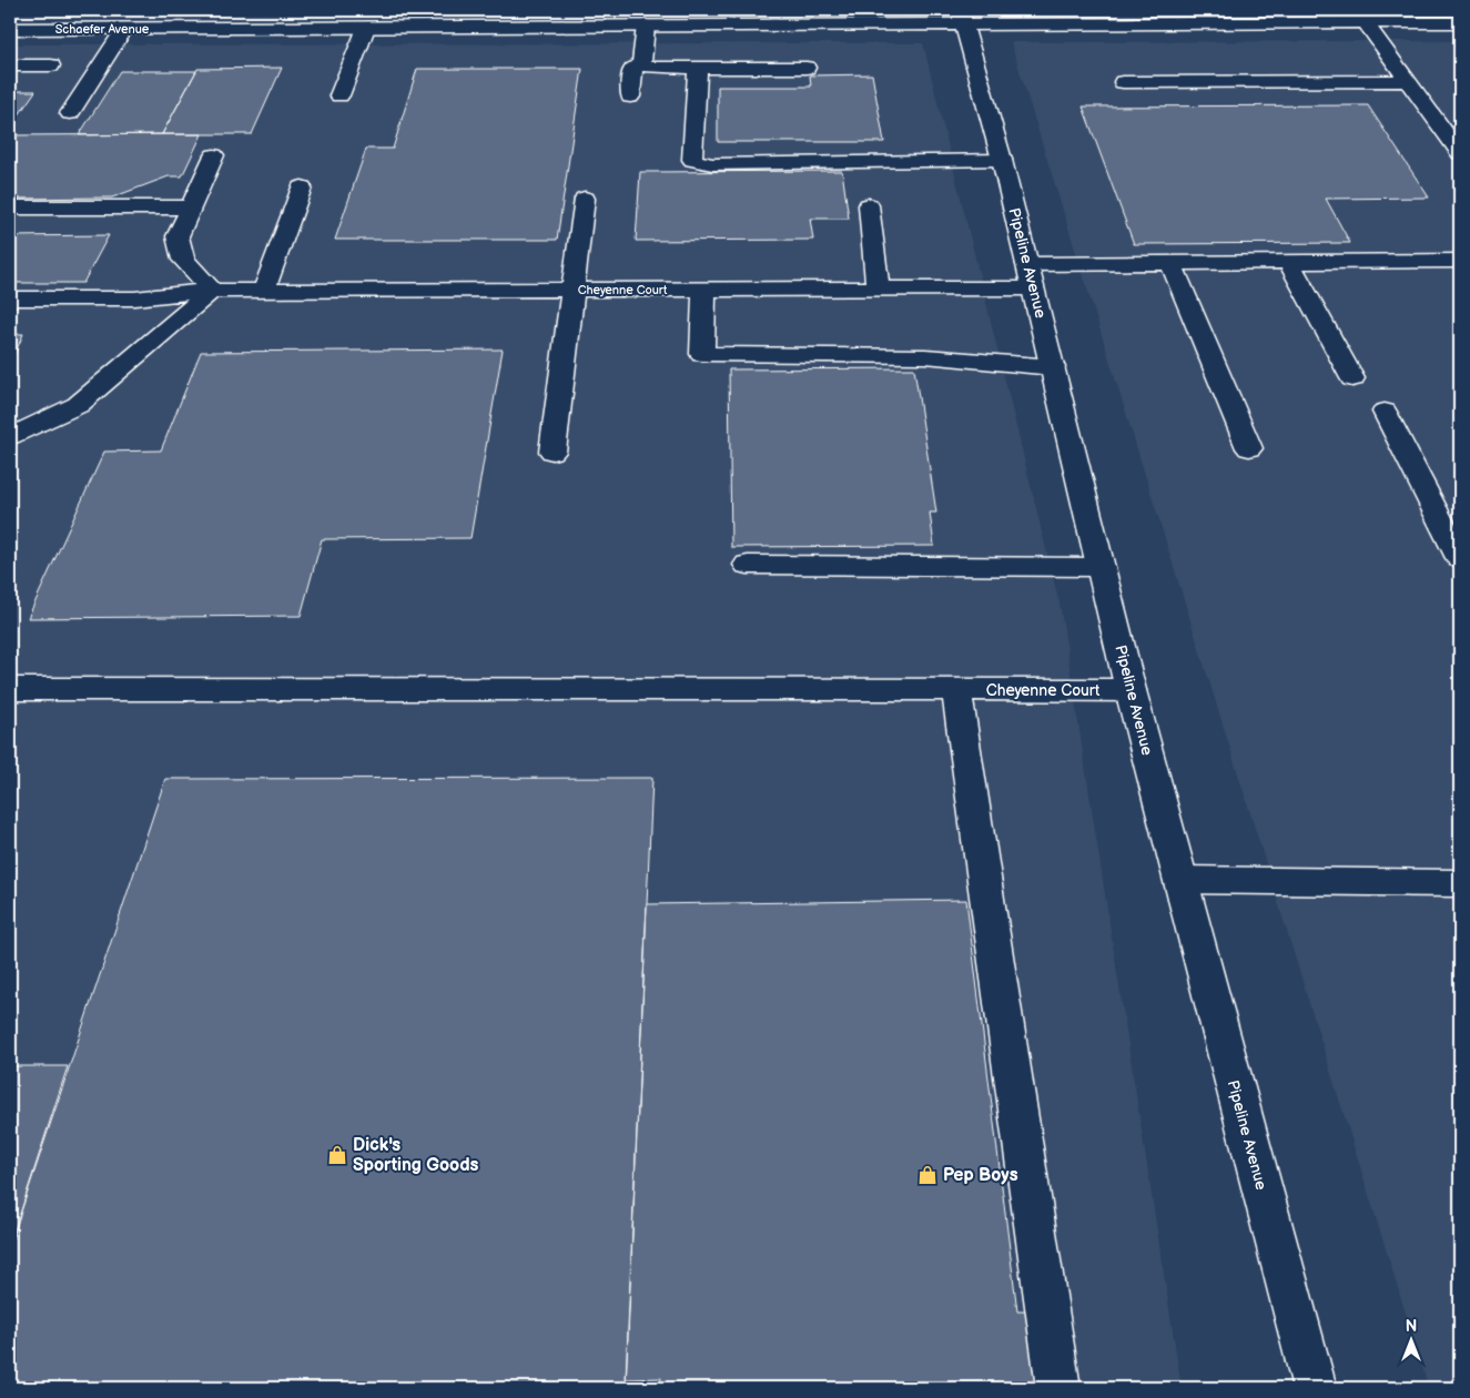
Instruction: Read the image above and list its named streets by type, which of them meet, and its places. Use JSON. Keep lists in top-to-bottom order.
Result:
{
  "streets": {
    "main road": ["Schaefer Avenue", "Pipeline Avenue", "Cheyenne Court"]
  },
  "crossings": [
    ["Schaefer Avenue", "Pipeline Avenue"],
    ["Pipeline Avenue", "Cheyenne Court"]
  ],
  "places": {
    "shop": ["Dick's Sporting Goods", "Pep Boys"]
  },
  "north": "top"
}
